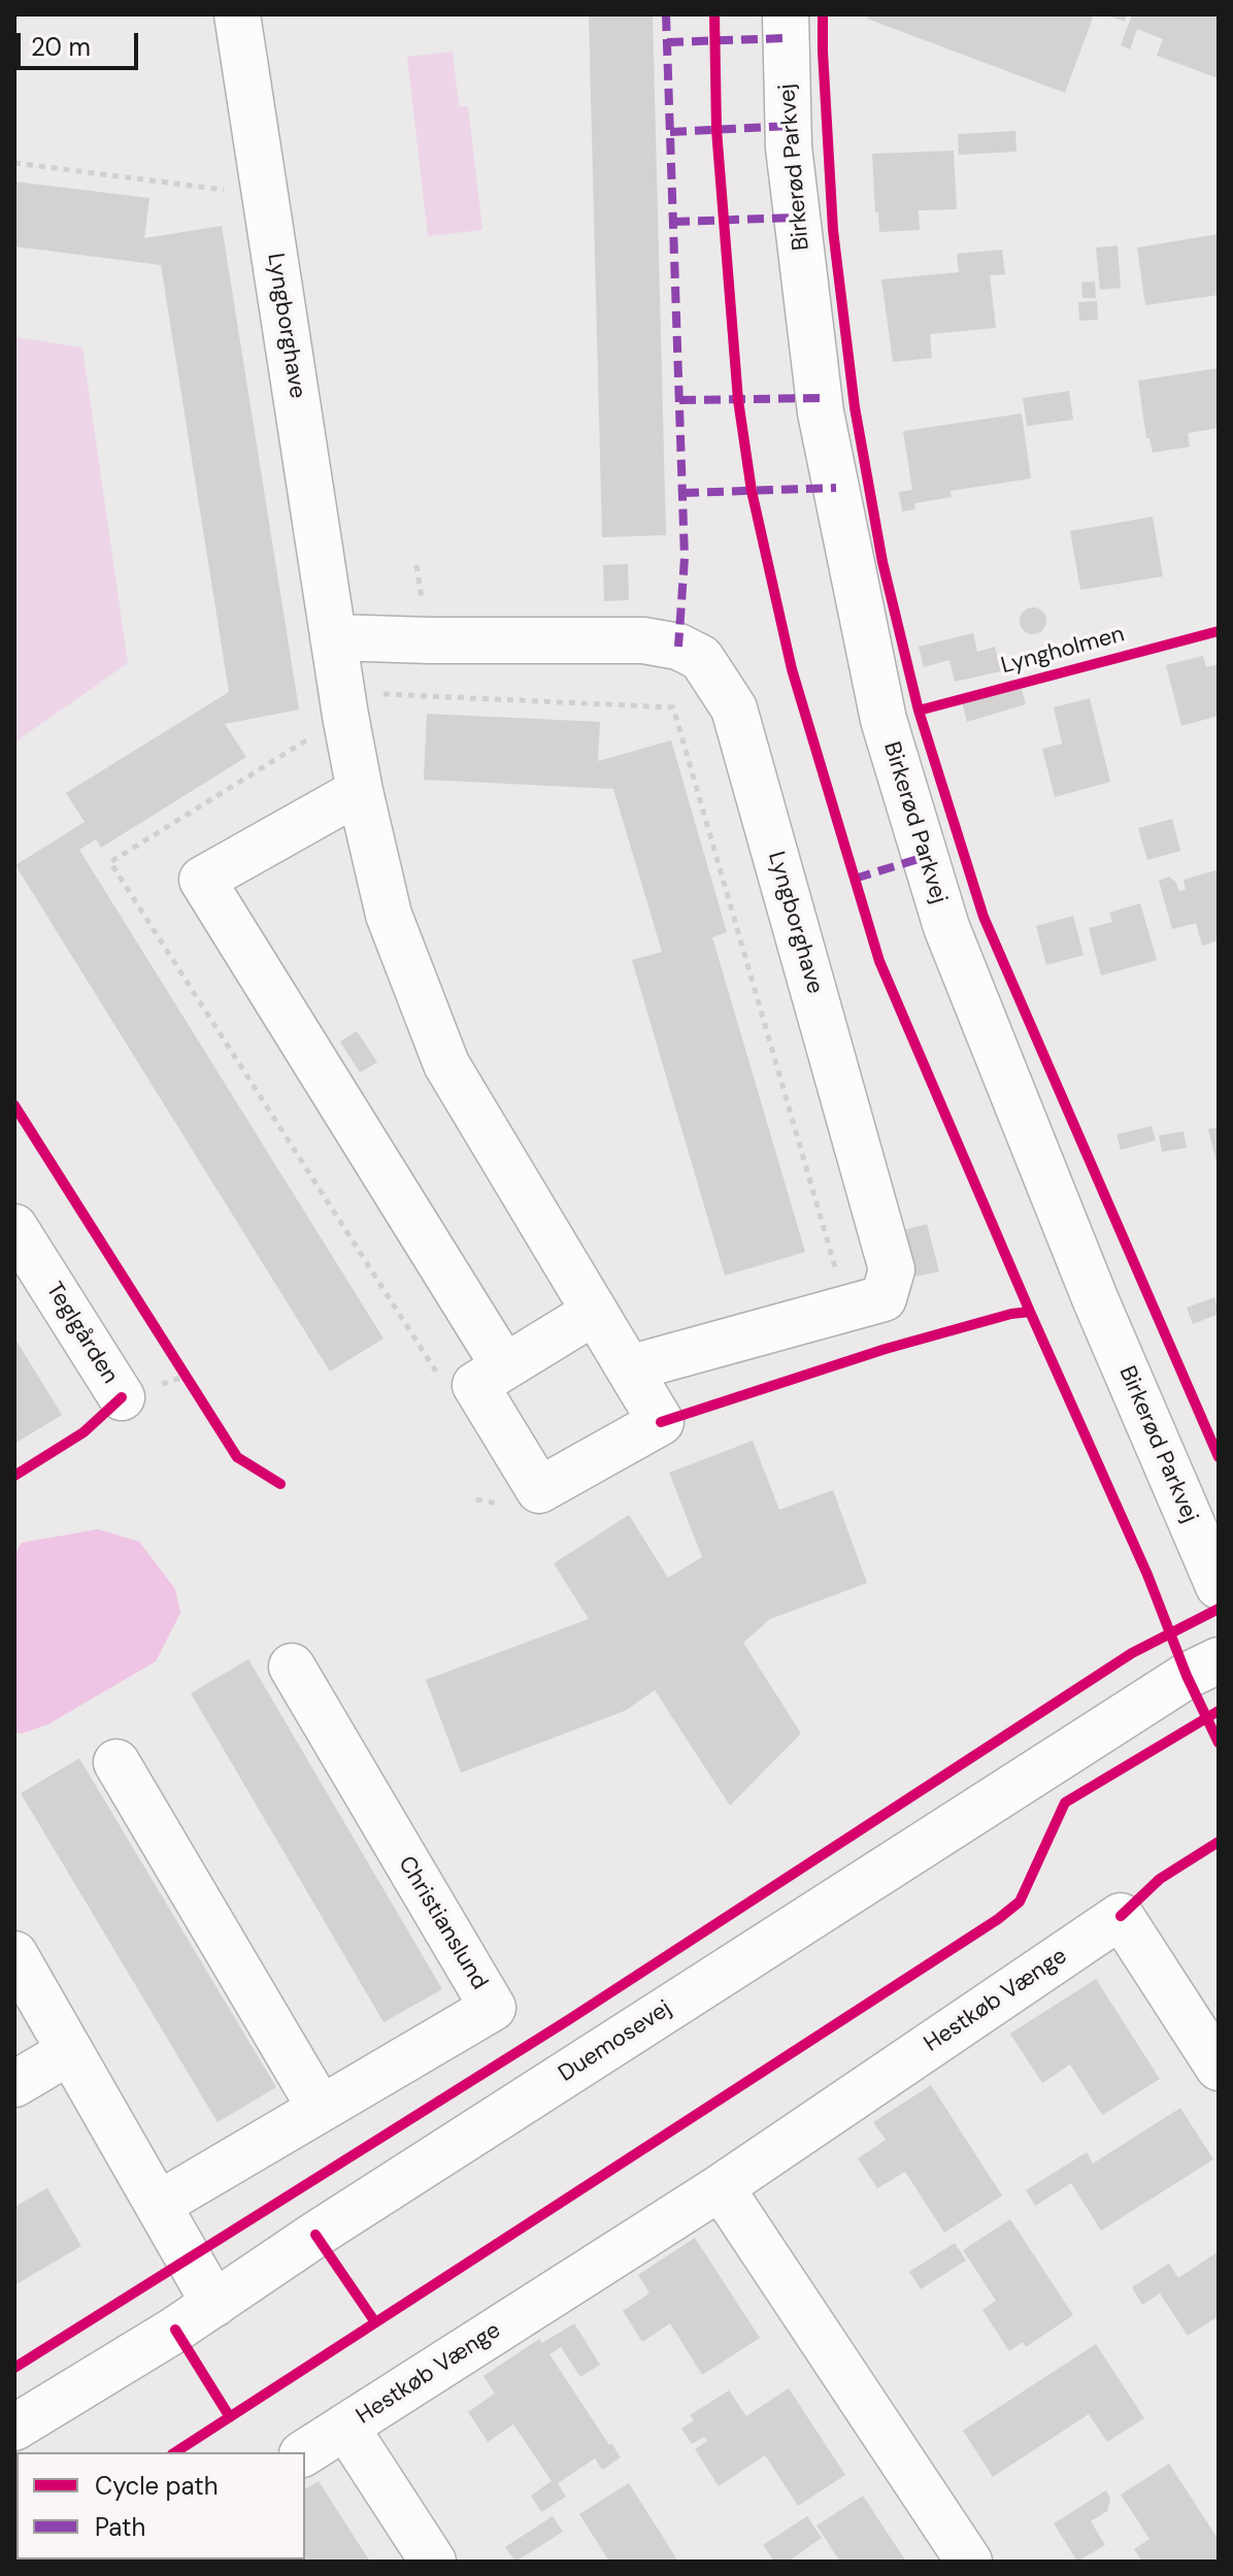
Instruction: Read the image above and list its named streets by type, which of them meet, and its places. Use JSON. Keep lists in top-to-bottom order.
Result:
{
  "streets": {
    "street": [
      "Birkerød Parkvej",
      "Lyngborghave",
      "Teglgården",
      "Christianslund",
      "Hestkøb Vænge",
      "Duemosevej"
    ],
    "cycle path": ["Lyngholmen"]
  },
  "legend": ["Cycle path", "Path"],
  "scale_bar": "20 m"
}
